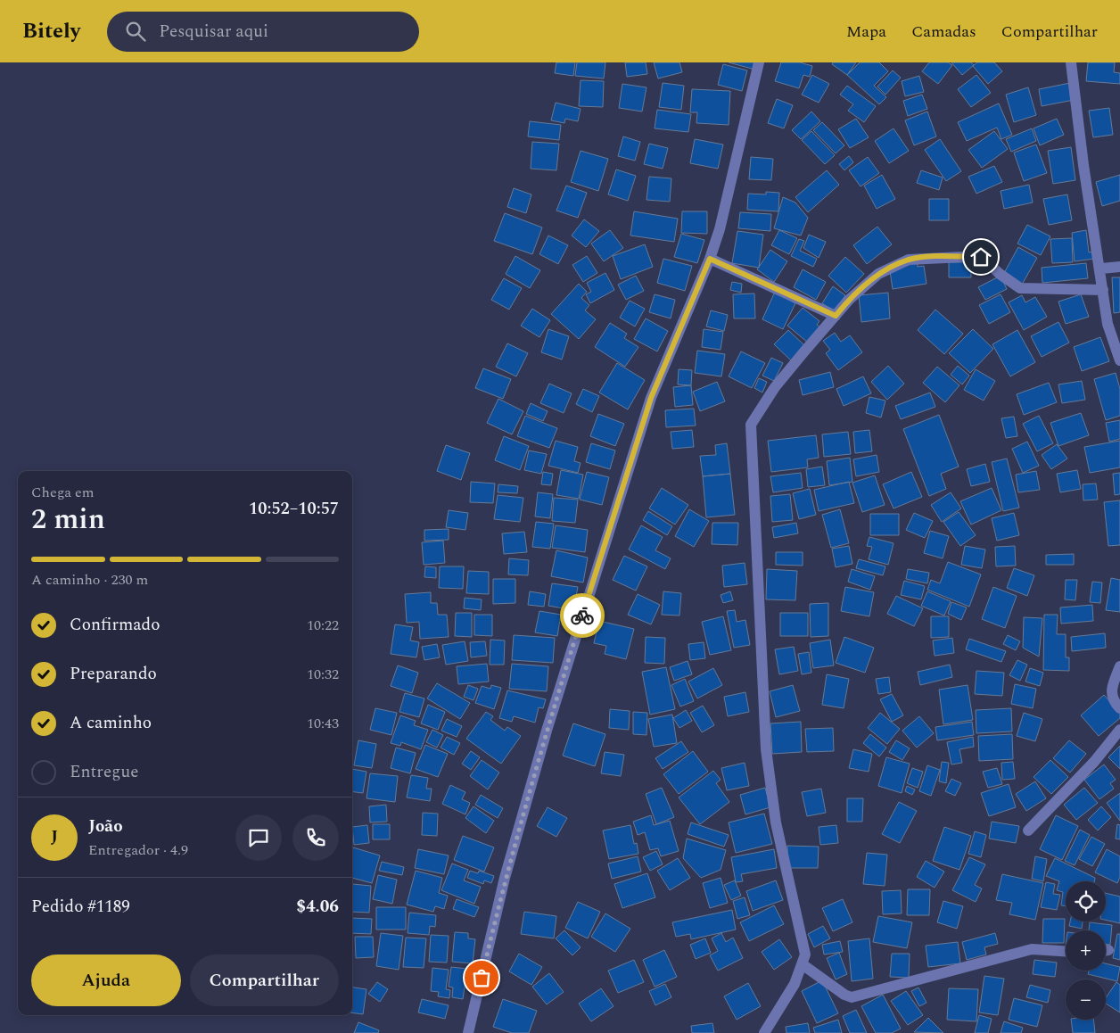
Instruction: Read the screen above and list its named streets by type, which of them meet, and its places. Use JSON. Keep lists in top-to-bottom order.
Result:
{
  "page": {
    "header": "Bitely",
    "search": "Pesquisar aqui",
    "nav": ["Mapa", "Camadas", "Compartilhar"],
    "heading": ["2 min", "Chega em", "10:52–10:57"],
    "panel": [
      "João",
      "Entregador · 4.9",
      "Pedido #1189",
      "$4.06"
    ],
    "bar": "A caminho · 230 m",
    "list": [
      ["Confirmado", "10:22"],
      ["Preparando", "10:32"],
      ["A caminho", "10:43"],
      "Entregue"
    ],
    "round": "J",
    "map_buttons": ["+", "−"],
    "buttons": ["Ajuda", "Compartilhar"]
  }
}
